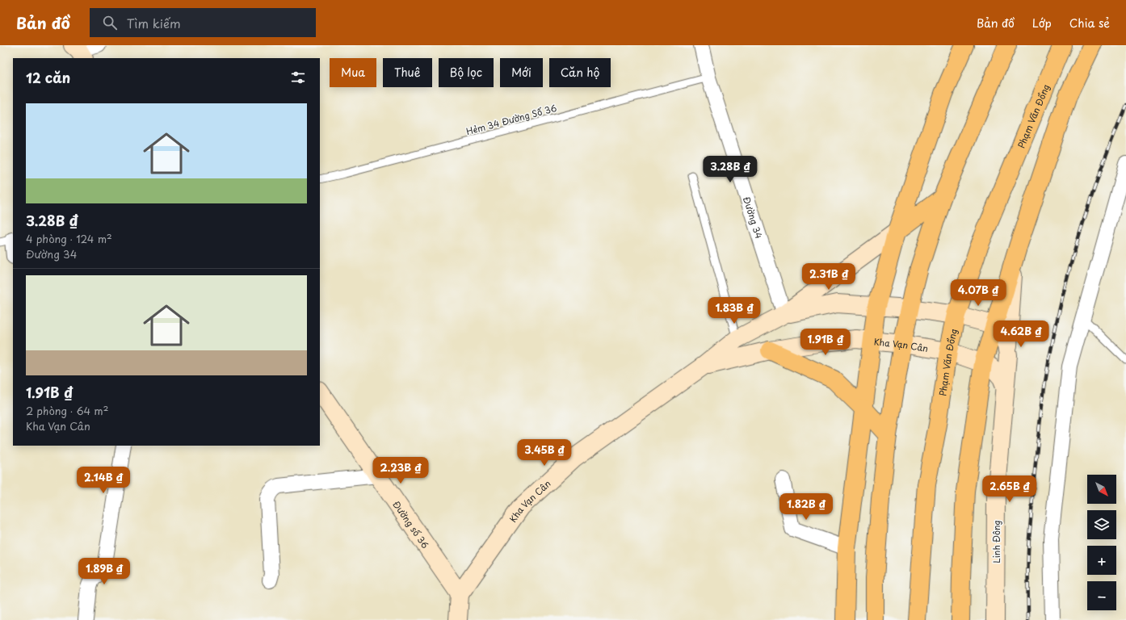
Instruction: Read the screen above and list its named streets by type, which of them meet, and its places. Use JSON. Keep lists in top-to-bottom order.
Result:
{
  "streets": {
    "main road": [
      "Phạm Văn Đồng",
      "Kha Vạn Cân",
      "Đường số 36",
      "Linh Đông"
    ],
    "street": ["Đường 34"],
    "lane": ["Hẻm 34 Đường Số 36"]
  },
  "crossings": [
    ["Phạm Văn Đồng", "Kha Vạn Cân"],
    ["Hẻm 34 Đường Số 36", "Đường 34"],
    ["Đường 34", "Kha Vạn Cân"],
    ["Kha Vạn Cân", "Đường số 36"],
    ["Kha Vạn Cân", "Linh Đông"]
  ],
  "north": "bottom right",
  "page": {
    "header": "Bản đồ",
    "search": "Tìm kiếm",
    "nav": ["Bản đồ", "Lớp", "Chia sẻ"],
    "chip": [
      "Mua",
      "Thuê",
      "Bộ lọc",
      "Mới",
      "Căn hộ"
    ],
    "heading": "12 căn",
    "list": [
      {
        "name": "3.28B ₫",
        "note": "4 phòng · 124 m² · Đường 34"
      },
      {
        "name": "1.91B ₫",
        "note": "2 phòng · 64 m² · Kha Vạn Cân"
      }
    ],
    "price": [
      "3.28B ₫",
      "2.31B ₫",
      "4.07B ₫",
      "1.83B ₫",
      "4.62B ₫",
      "1.91B ₫",
      "3.45B ₫",
      "2.23B ₫",
      "2.14B ₫",
      "2.65B ₫",
      "1.82B ₫",
      "1.89B ₫"
    ],
    "map_buttons": ["+", "−"]
  }
}
